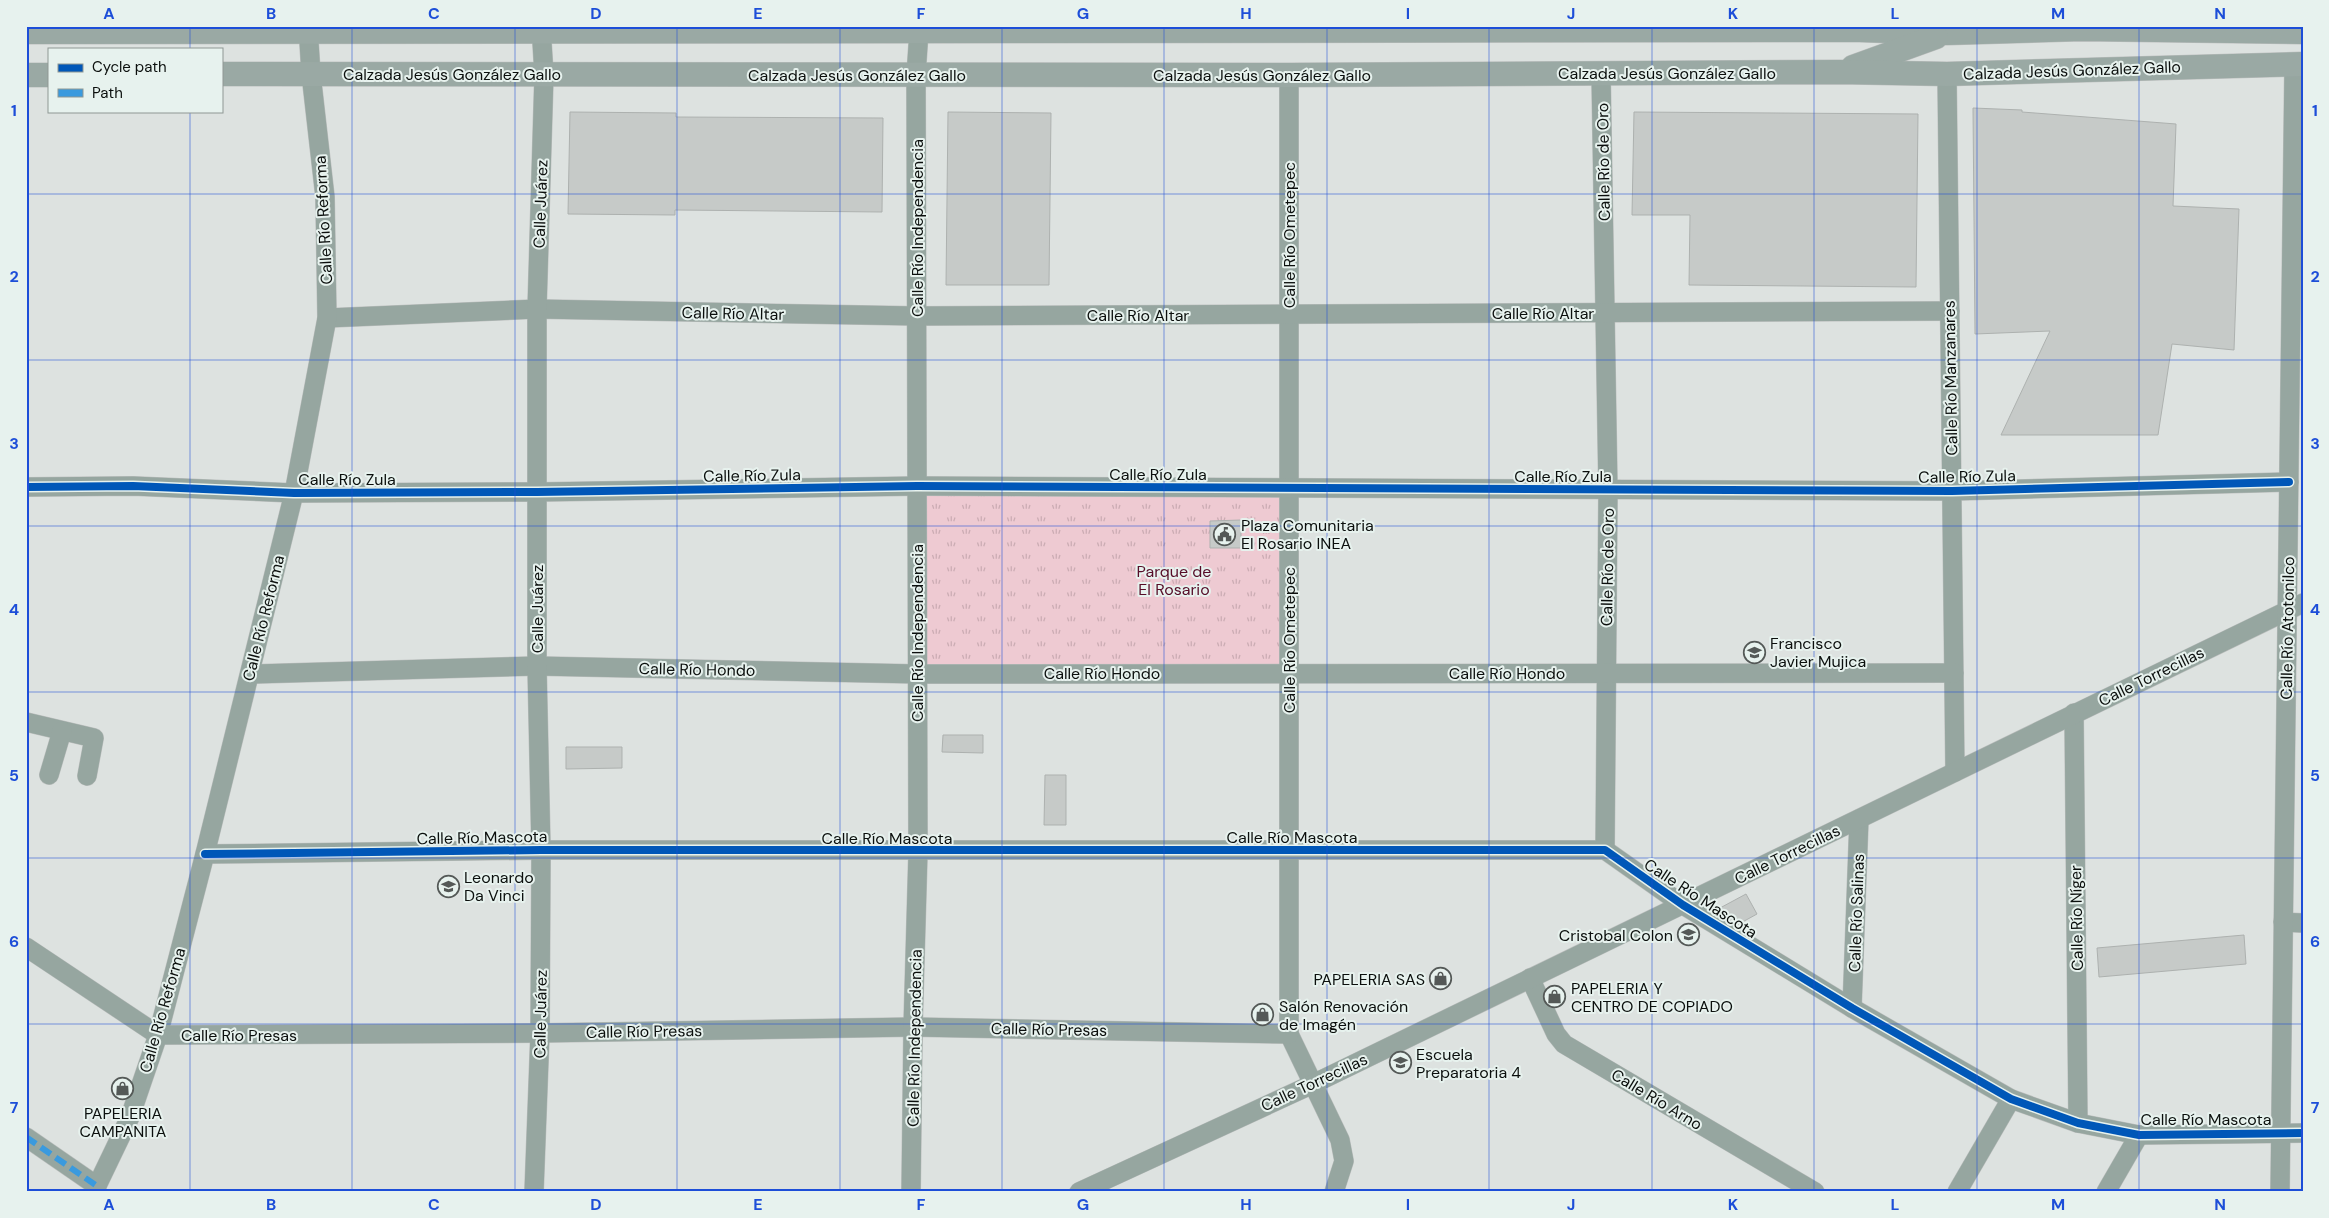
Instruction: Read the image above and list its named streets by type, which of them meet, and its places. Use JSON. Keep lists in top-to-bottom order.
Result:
{
  "streets": {
    "main road": ["Calzada Jesús González Gallo"],
    "street": [
      "Calle Río de Oro",
      "Calle Juárez",
      "Calle Río Reforma",
      "Calle Río Independencia",
      "Calle Río Ometepec",
      "Calle Río Altar",
      "Calle Río Manzanares",
      "Calle Río Zula",
      "Calle Río Atotonilco",
      "Calle Río Hondo",
      "Calle Torrecillas",
      "Calle Río Mascota",
      "Calle Río Salinas",
      "Calle Río Níger",
      "Calle Río Presas",
      "Calle Río Arno"
    ]
  },
  "crossings": [
    ["Calzada Jesús González Gallo", "Calle Río de Oro"],
    ["Calzada Jesús González Gallo", "Calle Juárez"],
    ["Calzada Jesús González Gallo", "Calle Río Reforma"],
    ["Calzada Jesús González Gallo", "Calle Río Independencia"],
    ["Calzada Jesús González Gallo", "Calle Río Ometepec"],
    ["Calzada Jesús González Gallo", "Calle Río Manzanares"],
    ["Calzada Jesús González Gallo", "Calle Río Atotonilco"],
    ["Calle Río de Oro", "Calle Río Altar"],
    ["Calle Río de Oro", "Calle Río Zula"],
    ["Calle Río de Oro", "Calle Río Hondo"],
    ["Calle Río de Oro", "Calle Río Mascota"],
    ["Calle Juárez", "Calle Río Altar"],
    ["Calle Juárez", "Calle Río Zula"],
    ["Calle Juárez", "Calle Río Hondo"],
    ["Calle Juárez", "Calle Río Mascota"],
    ["Calle Juárez", "Calle Río Presas"],
    ["Calle Río Reforma", "Calle Río Altar"],
    ["Calle Río Reforma", "Calle Río Zula"],
    ["Calle Río Reforma", "Calle Río Hondo"],
    ["Calle Río Reforma", "Calle Río Mascota"],
    ["Calle Río Reforma", "Calle Río Presas"],
    ["Calle Río Independencia", "Calle Río Altar"],
    ["Calle Río Independencia", "Calle Río Zula"],
    ["Calle Río Independencia", "Calle Río Hondo"],
    ["Calle Río Independencia", "Calle Río Mascota"],
    ["Calle Río Independencia", "Calle Río Presas"],
    ["Calle Río Ometepec", "Calle Río Altar"],
    ["Calle Río Ometepec", "Calle Río Zula"],
    ["Calle Río Ometepec", "Calle Río Hondo"],
    ["Calle Río Ometepec", "Calle Torrecillas"],
    ["Calle Río Ometepec", "Calle Río Mascota"],
    ["Calle Río Ometepec", "Calle Río Presas"],
    ["Calle Río Altar", "Calle Río Manzanares"],
    ["Calle Río Manzanares", "Calle Río Zula"],
    ["Calle Río Manzanares", "Calle Río Hondo"],
    ["Calle Río Manzanares", "Calle Torrecillas"],
    ["Calle Río Zula", "Calle Río Atotonilco"],
    ["Calle Río Atotonilco", "Calle Torrecillas"],
    ["Calle Río Atotonilco", "Calle Río Mascota"],
    ["Calle Torrecillas", "Calle Río Mascota"],
    ["Calle Torrecillas", "Calle Río Salinas"],
    ["Calle Torrecillas", "Calle Río Níger"],
    ["Calle Torrecillas", "Calle Río Arno"],
    ["Calle Río Mascota", "Calle Río Salinas"],
    ["Calle Río Mascota", "Calle Río Níger"]
  ],
  "parks": ["Parque de El Rosario"],
  "places": {
    "public building": ["Plaza Comunitaria El Rosario INEA"],
    "school or university": [
      "Francisco Javier Mujica",
      "Leonardo Da Vinci",
      "Cristobal Colon",
      "Escuela Preparatoria 4"
    ],
    "shop": [
      "PAPELERIA SAS",
      "PAPELERIA Y CENTRO DE COPIADO",
      "Salón Renovación de Imagén",
      "PAPELERIA CAMPANITA"
    ]
  },
  "legend": ["Cycle path", "Path"],
  "grid": {
    "columns": [
      "A",
      "B",
      "C",
      "D",
      "E",
      "F",
      "G",
      "H",
      "I",
      "J",
      "K",
      "L",
      "M",
      "N"
    ],
    "rows": [
      "1",
      "2",
      "3",
      "4",
      "5",
      "6",
      "7"
    ]
  }
}
